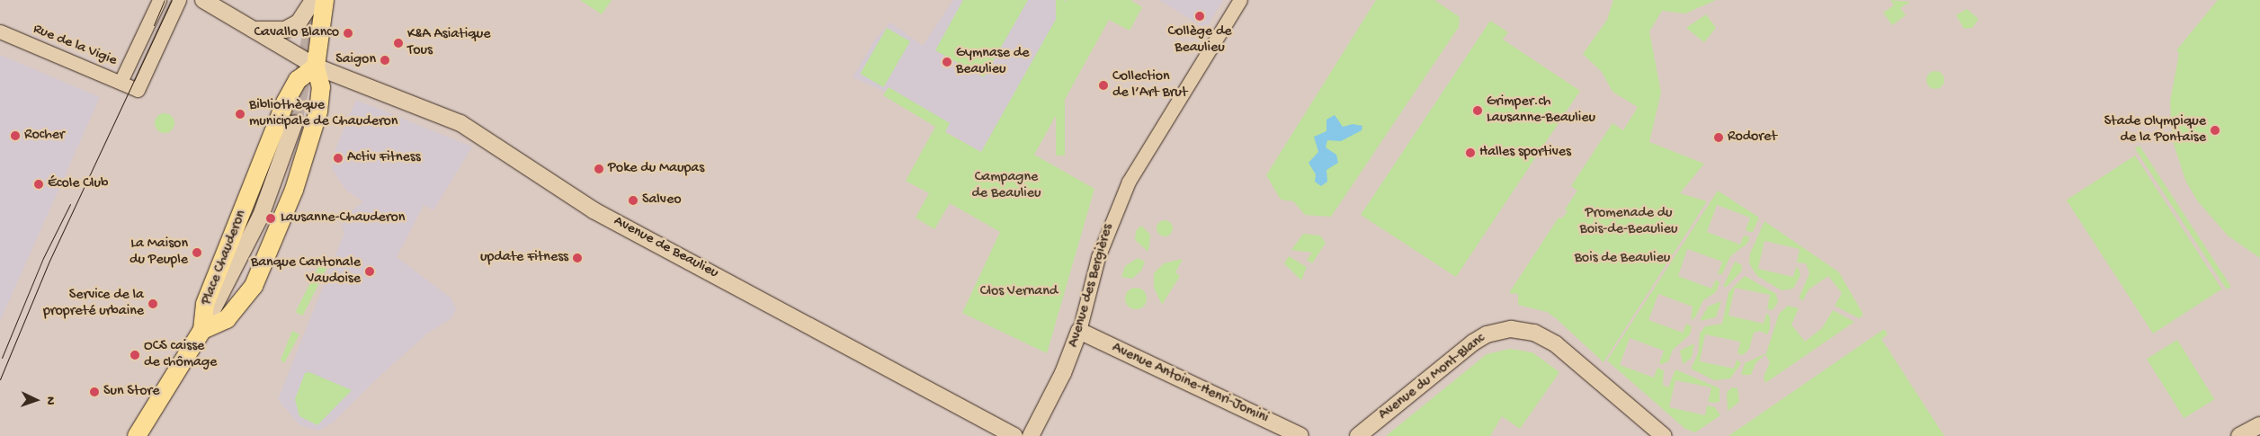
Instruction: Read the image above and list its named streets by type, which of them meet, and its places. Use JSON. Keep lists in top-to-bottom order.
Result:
{
  "streets": {
    "main road": [
      "Avenue de Beaulieu",
      "Place Chauderon",
      "Avenue des Bergières",
      "Avenue du Mont-Blanc",
      "Avenue Antoine-Henri-Jomini"
    ],
    "street": ["Rue de la Vigie"]
  },
  "crossings": [
    ["Avenue de Beaulieu", "Place Chauderon"],
    ["Avenue des Bergières", "Avenue Antoine-Henri-Jomini"]
  ],
  "parks": [
    "Campagne de Beaulieu",
    "Promenade du Bois-de-Beaulieu",
    "Bois de Beaulieu",
    "Clos Vernand"
  ],
  "places": [
    "Collège de Beaulieu",
    "Cavallo Blanco",
    "K&A Asiatique Tous",
    "Saigon",
    "Gymnase de Beaulieu",
    "Collection de l’Art Brut",
    "Grimper.ch Lausanne-Beaulieu",
    "Bibliothèque municipale de Chauderon",
    "Stade Olympique de la Pontaise",
    "Rocher",
    "Rodoret",
    "Halles sportives",
    "Activ Fitness",
    "Poke du Maupas",
    "École Club",
    "Salveo",
    "Lausanne-Chauderon",
    "La Maison du Peuple",
    "update Fitness",
    "Banque Cantonale Vaudoise",
    "Service de la propreté urbaine",
    "OCS caisse de chômage",
    "Sun Store"
  ],
  "north": "right"
}
